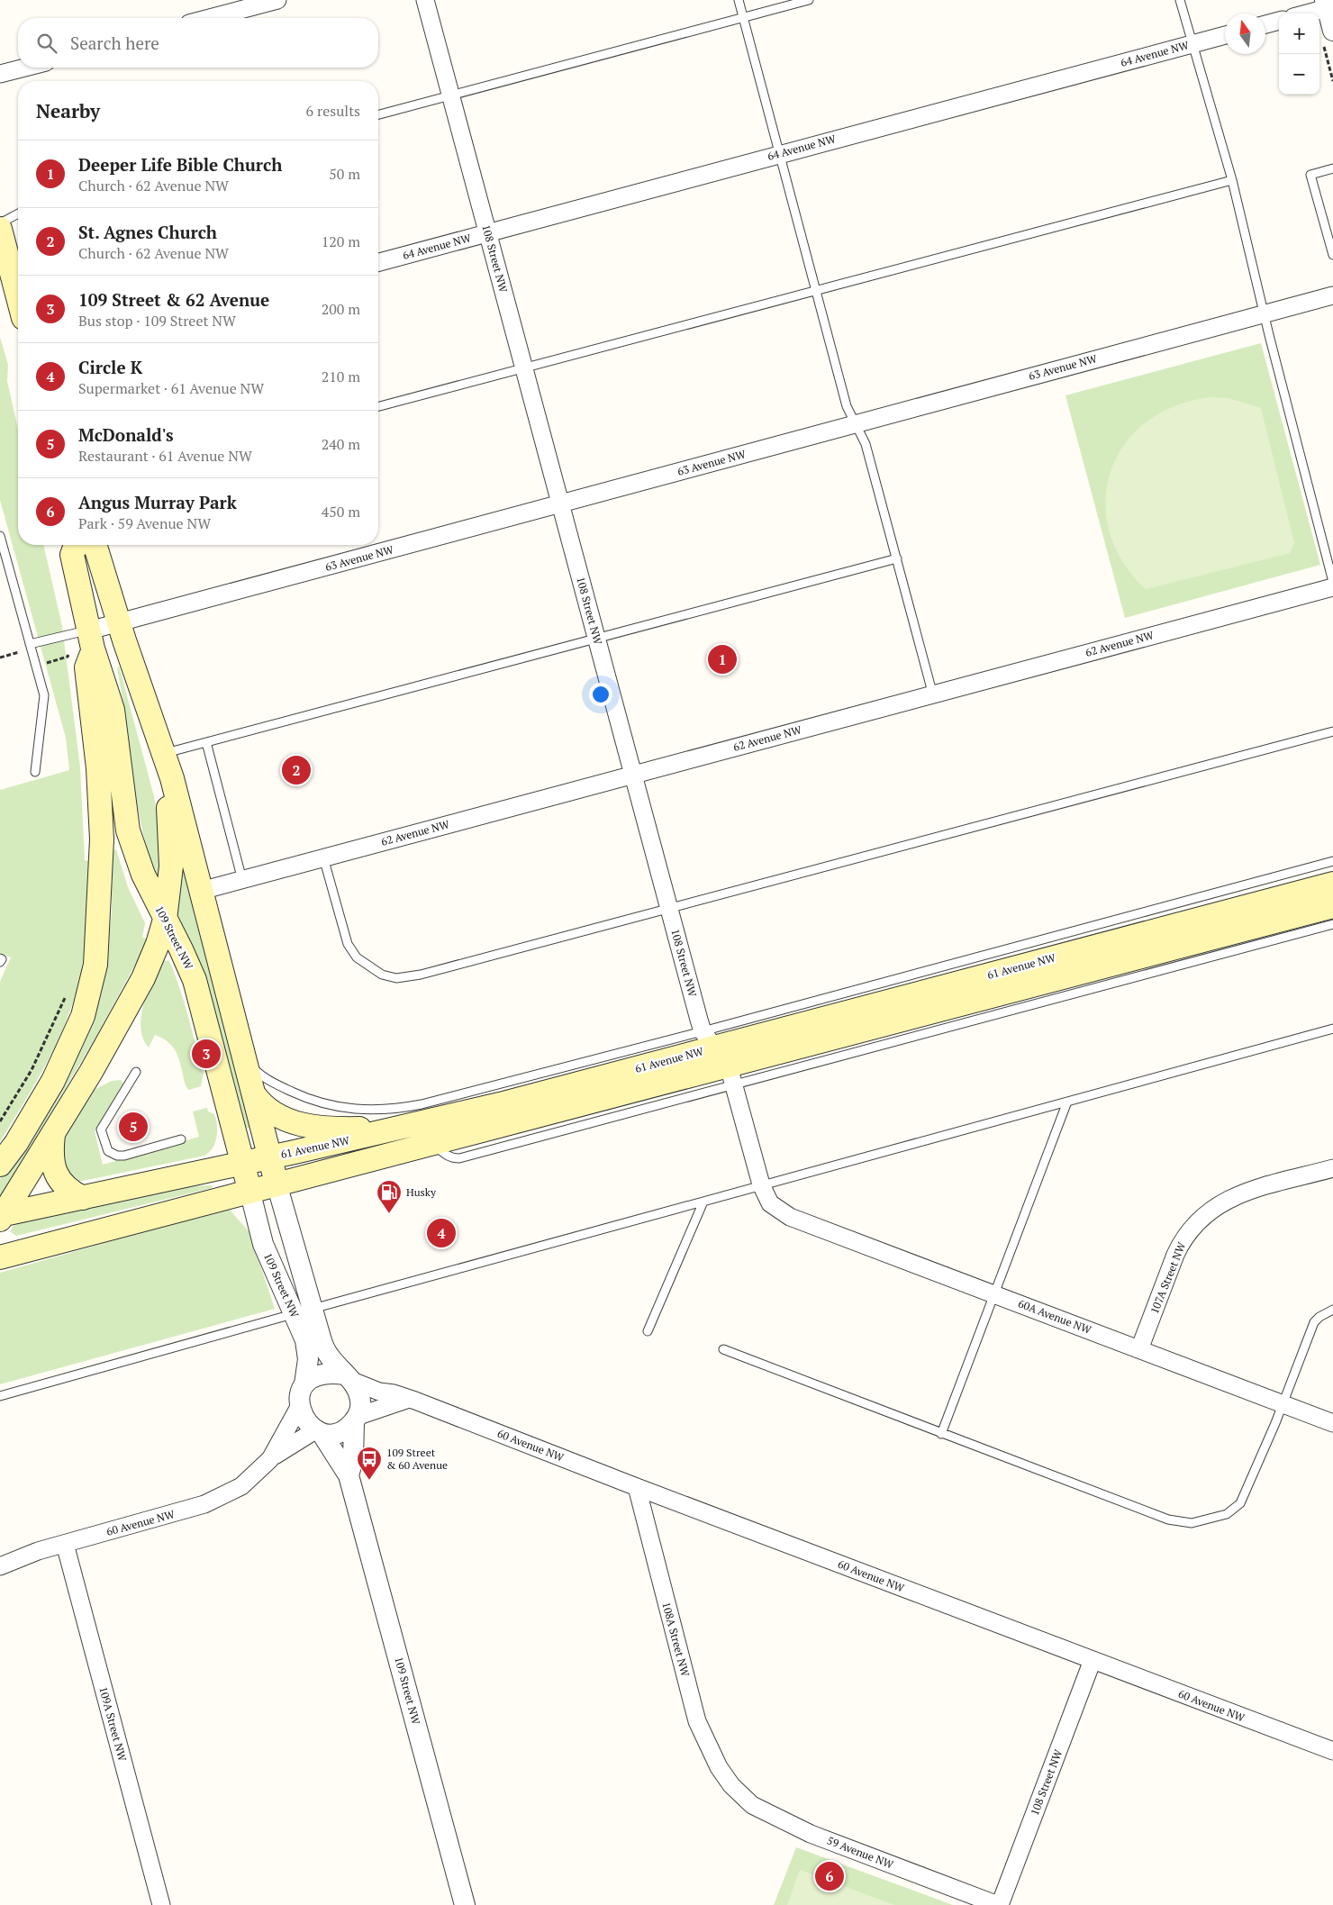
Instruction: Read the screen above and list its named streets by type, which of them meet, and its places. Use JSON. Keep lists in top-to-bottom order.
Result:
{
  "streets": {
    "main road": ["109 Street NW", "61 Avenue NW"],
    "street": [
      "64 Avenue NW",
      "108 Street NW",
      "63 Avenue NW",
      "62 Avenue NW",
      "107A Street NW",
      "60A Avenue NW",
      "60 Avenue NW",
      "108A Street NW",
      "109A Street NW",
      "59 Avenue NW"
    ]
  },
  "crossings": [
    ["64 Avenue NW", "108 Street NW"],
    ["108 Street NW", "63 Avenue NW"],
    ["108 Street NW", "62 Avenue NW"],
    ["108 Street NW", "61 Avenue NW"],
    ["108 Street NW", "60A Avenue NW"],
    ["108 Street NW", "60 Avenue NW"],
    ["108 Street NW", "59 Avenue NW"],
    ["63 Avenue NW", "109 Street NW"],
    ["62 Avenue NW", "109 Street NW"],
    ["109 Street NW", "61 Avenue NW"],
    ["109 Street NW", "60 Avenue NW"],
    ["107A Street NW", "60A Avenue NW"],
    ["60 Avenue NW", "108A Street NW"],
    ["60 Avenue NW", "109A Street NW"],
    ["108A Street NW", "59 Avenue NW"]
  ],
  "places": {
    "fuel station": ["Husky"],
    "bus stop": ["109 Street & 60 Avenue"]
  },
  "north": "top",
  "page": {
    "map_buttons": ["+", "−"],
    "search": "Search here",
    "heading": ["Nearby", "6 results"],
    "list": [
      {
        "mark": "1",
        "name": "Deeper Life Bible Church",
        "note": "Church · 62 Avenue NW",
        "value": "50 m"
      },
      {
        "mark": "2",
        "name": "St. Agnes Church",
        "note": "Church · 62 Avenue NW",
        "value": "120 m"
      },
      {
        "mark": "3",
        "name": "109 Street & 62 Avenue",
        "note": "Bus stop · 109 Street NW",
        "value": "200 m"
      },
      {
        "mark": "4",
        "name": "Circle K",
        "note": "Supermarket · 61 Avenue NW",
        "value": "210 m"
      },
      {
        "mark": "5",
        "name": "McDonald's",
        "note": "Restaurant · 61 Avenue NW",
        "value": "240 m"
      },
      {
        "mark": "6",
        "name": "Angus Murray Park",
        "note": "Park · 59 Avenue NW",
        "value": "450 m"
      }
    ],
    "pins": [
      "1",
      "2",
      "3",
      "5",
      "4",
      "6"
    ]
  }
}
